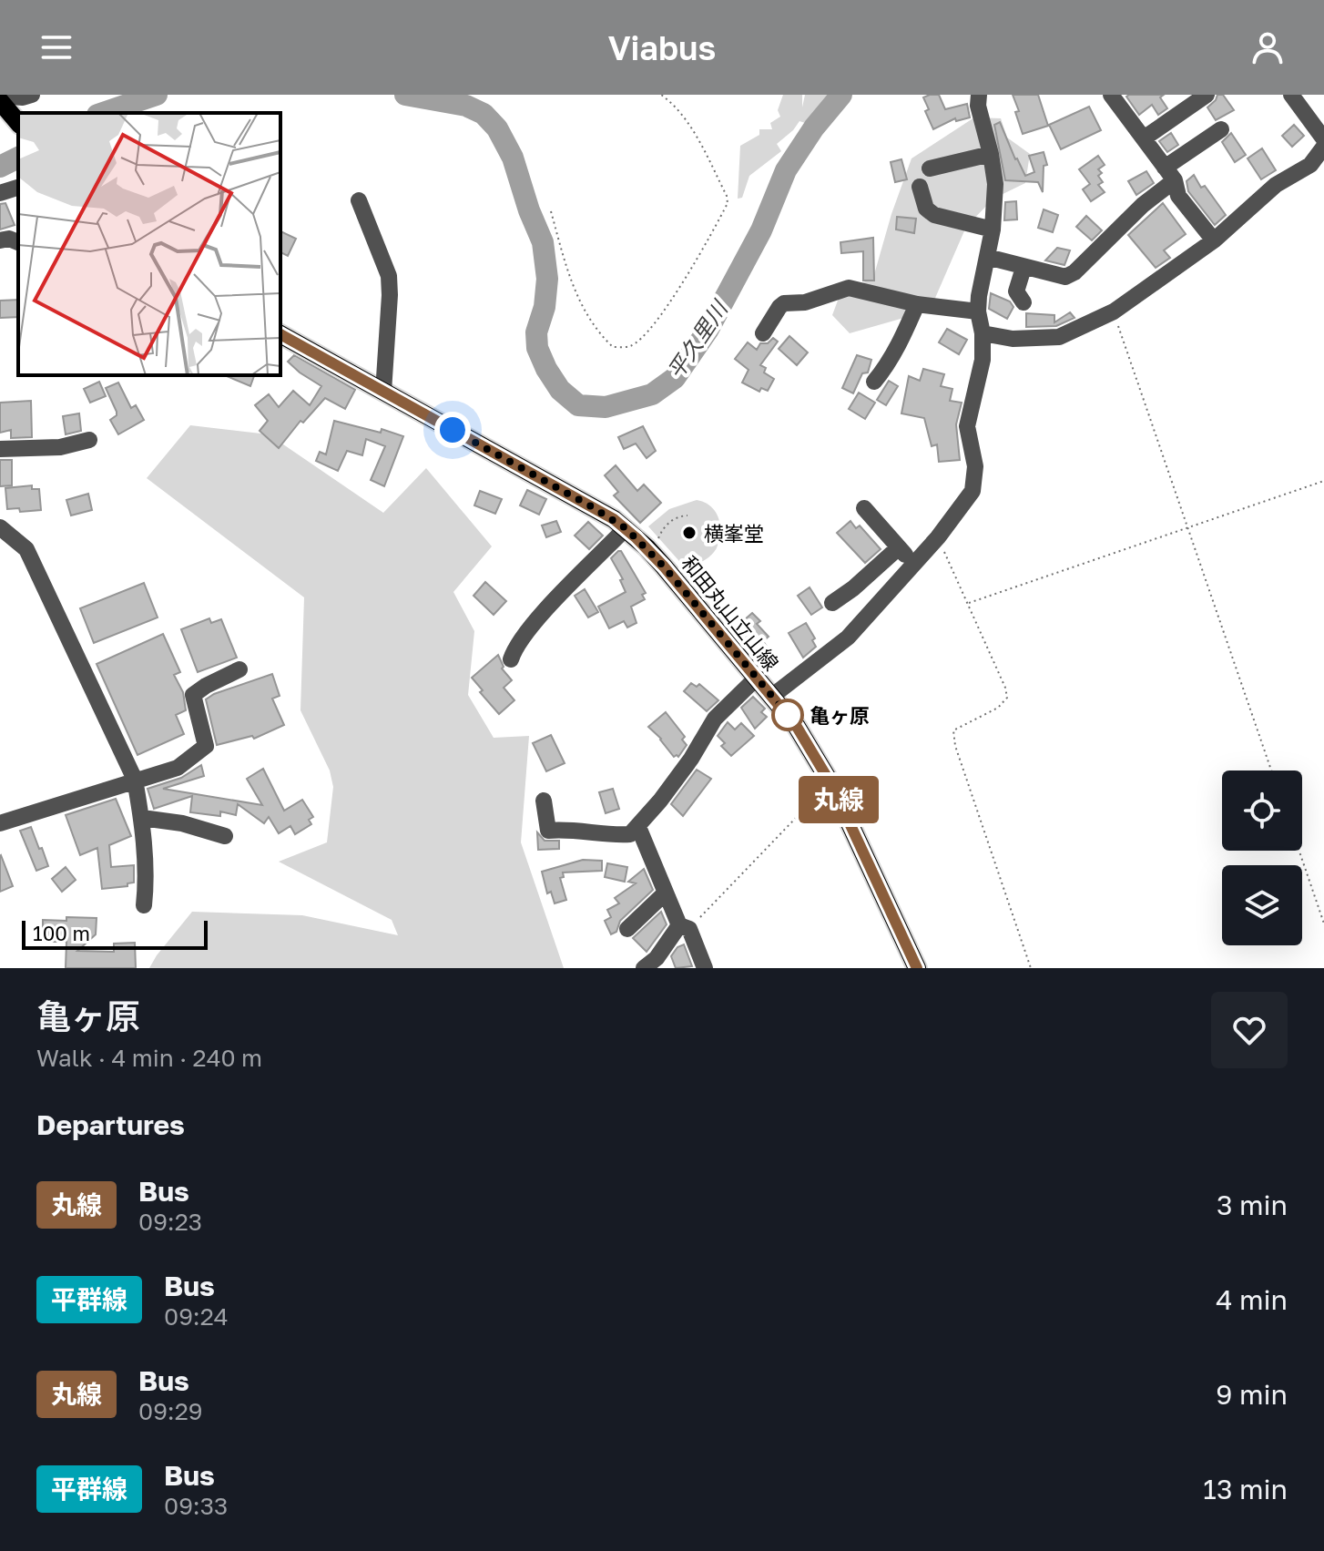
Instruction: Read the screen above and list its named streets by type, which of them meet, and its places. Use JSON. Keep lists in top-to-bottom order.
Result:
{
  "streets": {
    "main road": ["和田丸山立山線"]
  },
  "water": ["平久里川"],
  "places": ["横峯堂", "亀ヶ原"],
  "lines": ["bus line 丸線"],
  "scale_bar": "100 m",
  "page": {
    "header": "Viabus",
    "on_map": "丸線",
    "scale": "100 m",
    "heading": [
      ["亀ヶ原", "Walk · 4 min · 240 m"],
      "Departures"
    ],
    "list": [
      {
        "mark": "丸線",
        "name": "Bus",
        "note": "09:23",
        "value": "3 min"
      },
      {
        "mark": "平群線",
        "name": "Bus",
        "note": "09:24",
        "value": "4 min"
      },
      {
        "mark": "丸線",
        "name": "Bus",
        "note": "09:29",
        "value": "9 min"
      },
      {
        "mark": "平群線",
        "name": "Bus",
        "note": "09:33",
        "value": "13 min"
      }
    ]
  }
}
